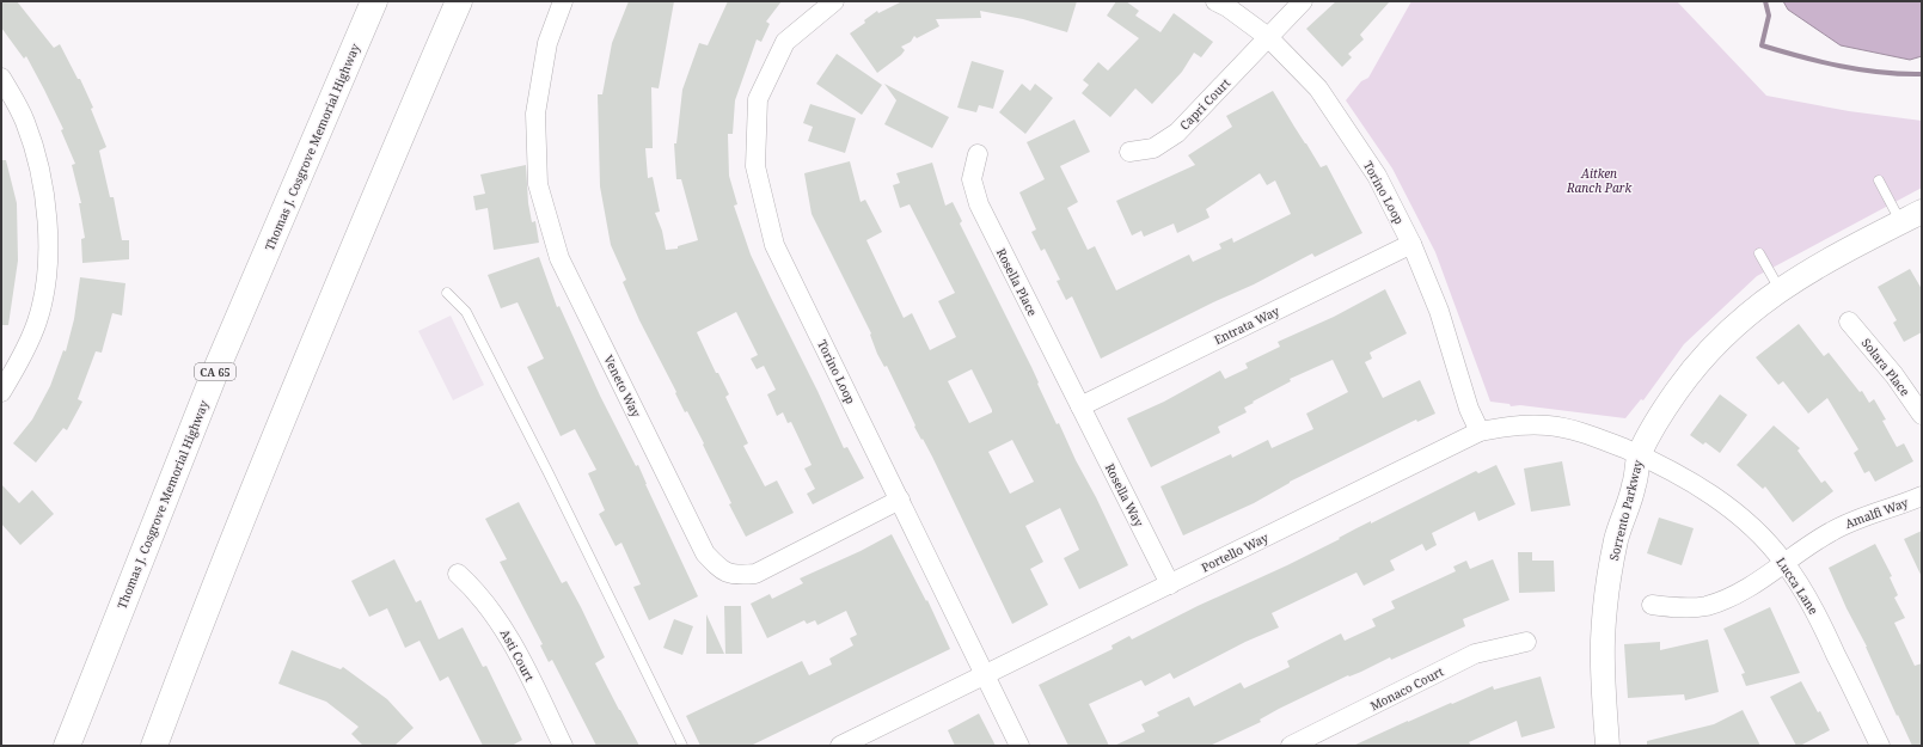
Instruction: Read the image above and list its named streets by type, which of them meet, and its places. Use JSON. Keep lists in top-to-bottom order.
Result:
{
  "streets": {
    "highway": ["Thomas J. Cosgrove Memorial Highway", "CA 65"],
    "street": [
      "Capri Court",
      "Torino Loop",
      "Rosella Place",
      "Entrata Way",
      "Solara Place",
      "Veneto Way",
      "Rosella Way",
      "Sorrento Parkway",
      "Amalfi Way",
      "Portello Way",
      "Lucca Lane",
      "Asti Court",
      "Monaco Court"
    ]
  },
  "crossings": [
    ["Capri Court", "Torino Loop"],
    ["Torino Loop", "Entrata Way"],
    ["Torino Loop", "Veneto Way"],
    ["Torino Loop", "Portello Way"],
    ["Rosella Place", "Entrata Way"],
    ["Rosella Place", "Rosella Way"],
    ["Entrata Way", "Rosella Way"],
    ["Rosella Way", "Portello Way"],
    ["Sorrento Parkway", "Portello Way"],
    ["Sorrento Parkway", "Lucca Lane"],
    ["Amalfi Way", "Lucca Lane"],
    ["Portello Way", "Lucca Lane"]
  ],
  "parks": ["Aitken Ranch Park"]
}
